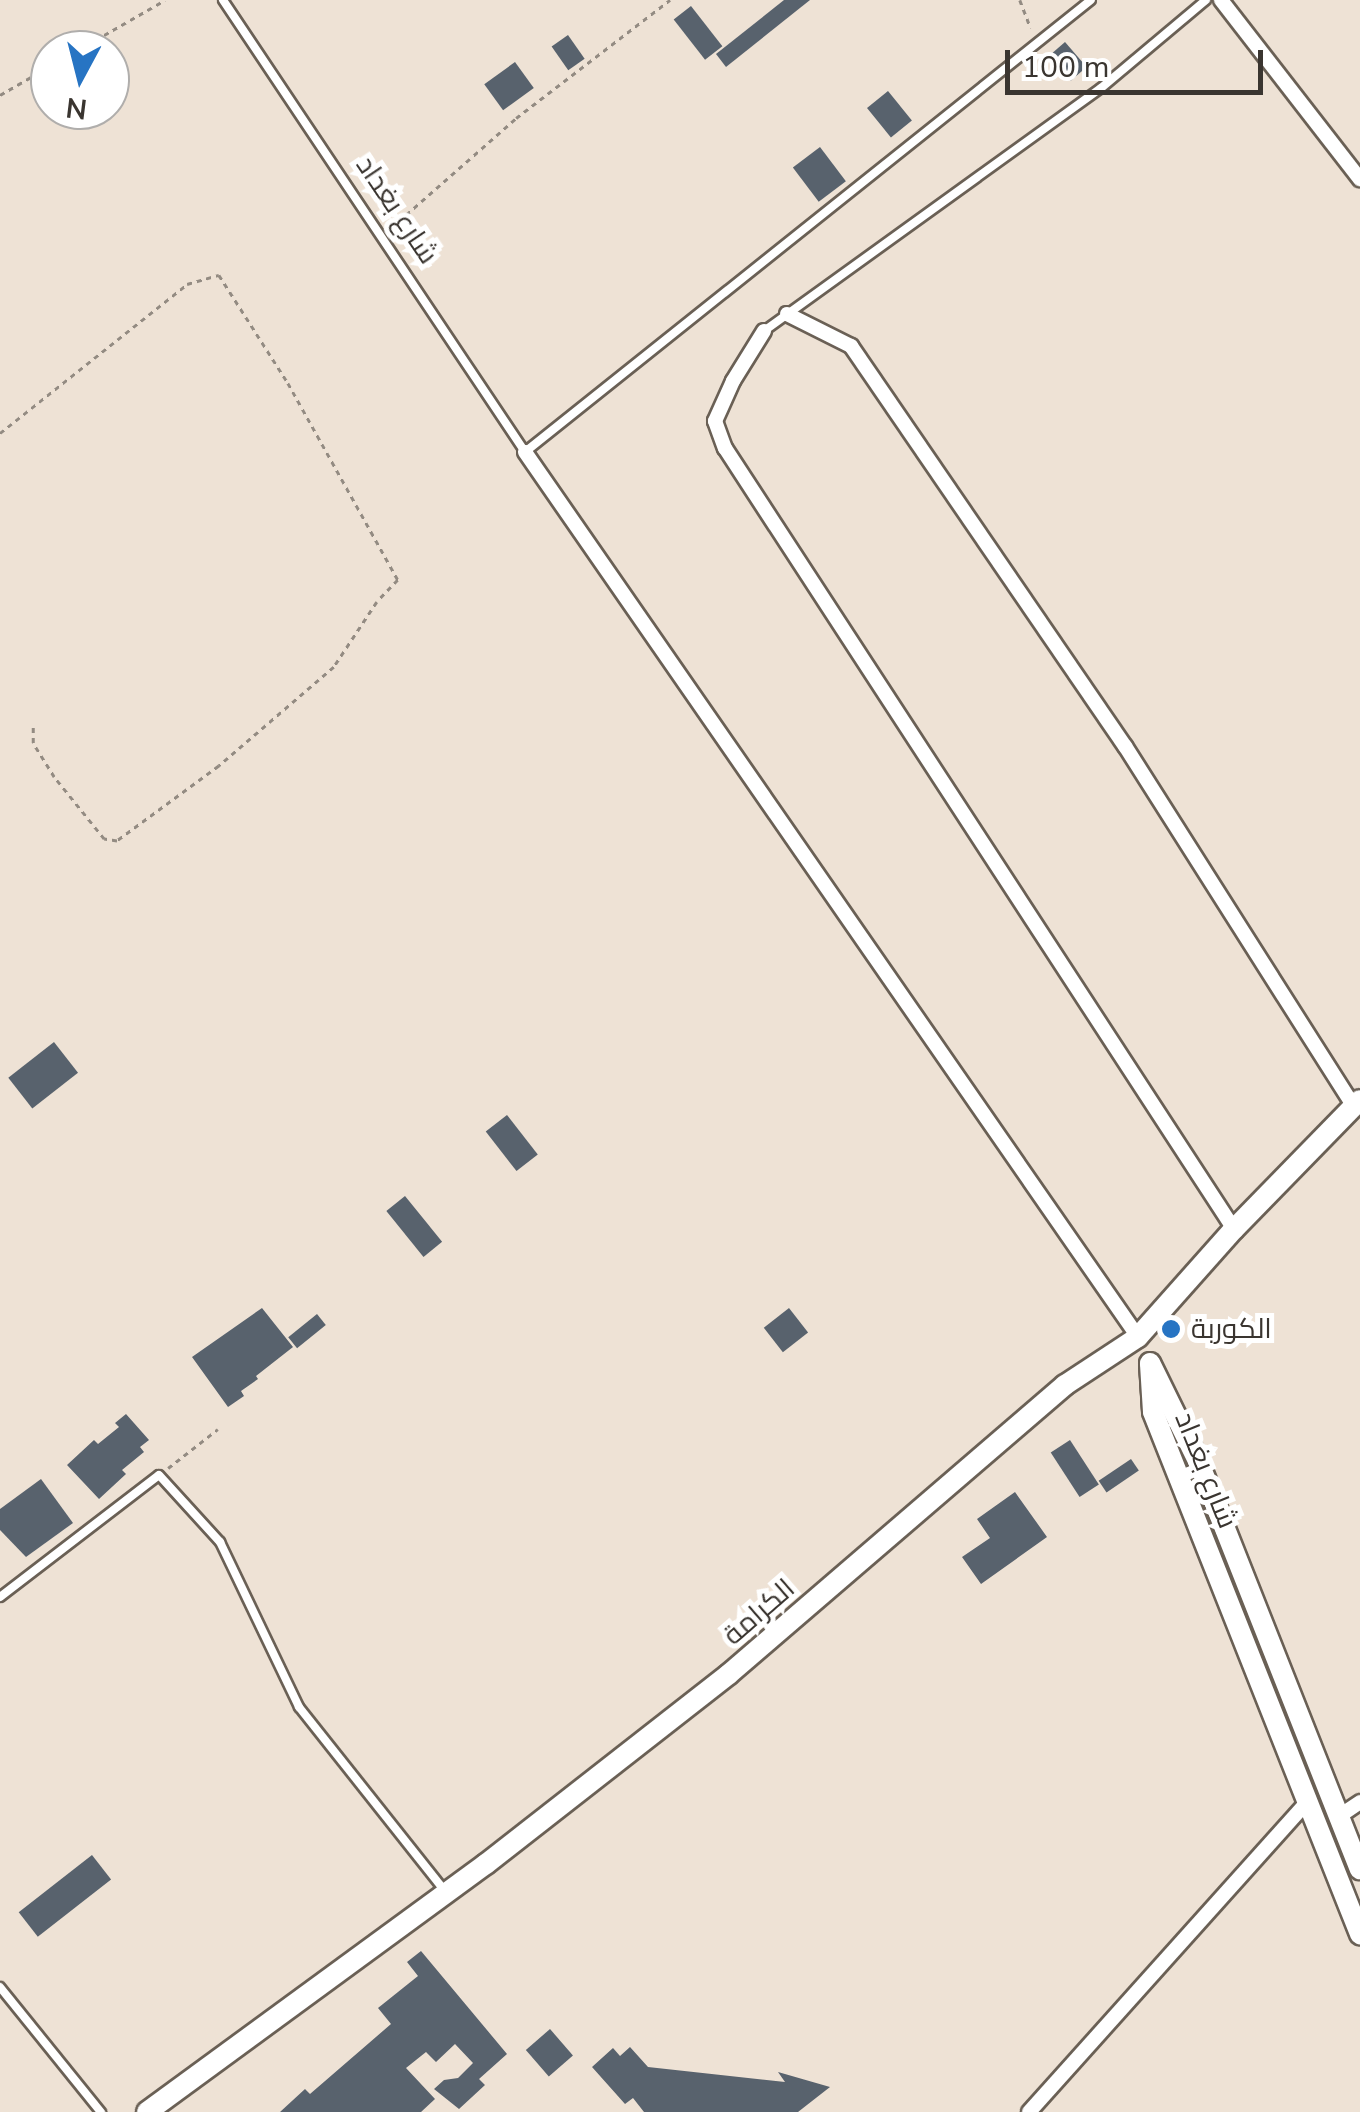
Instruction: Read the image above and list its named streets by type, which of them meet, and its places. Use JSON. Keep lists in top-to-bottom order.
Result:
{
  "streets": {
    "main road": ["شارع بغداد", "الكرامة"]
  },
  "places": ["الكوربة"],
  "scale_bar": "100 m",
  "north": "bottom"
}
